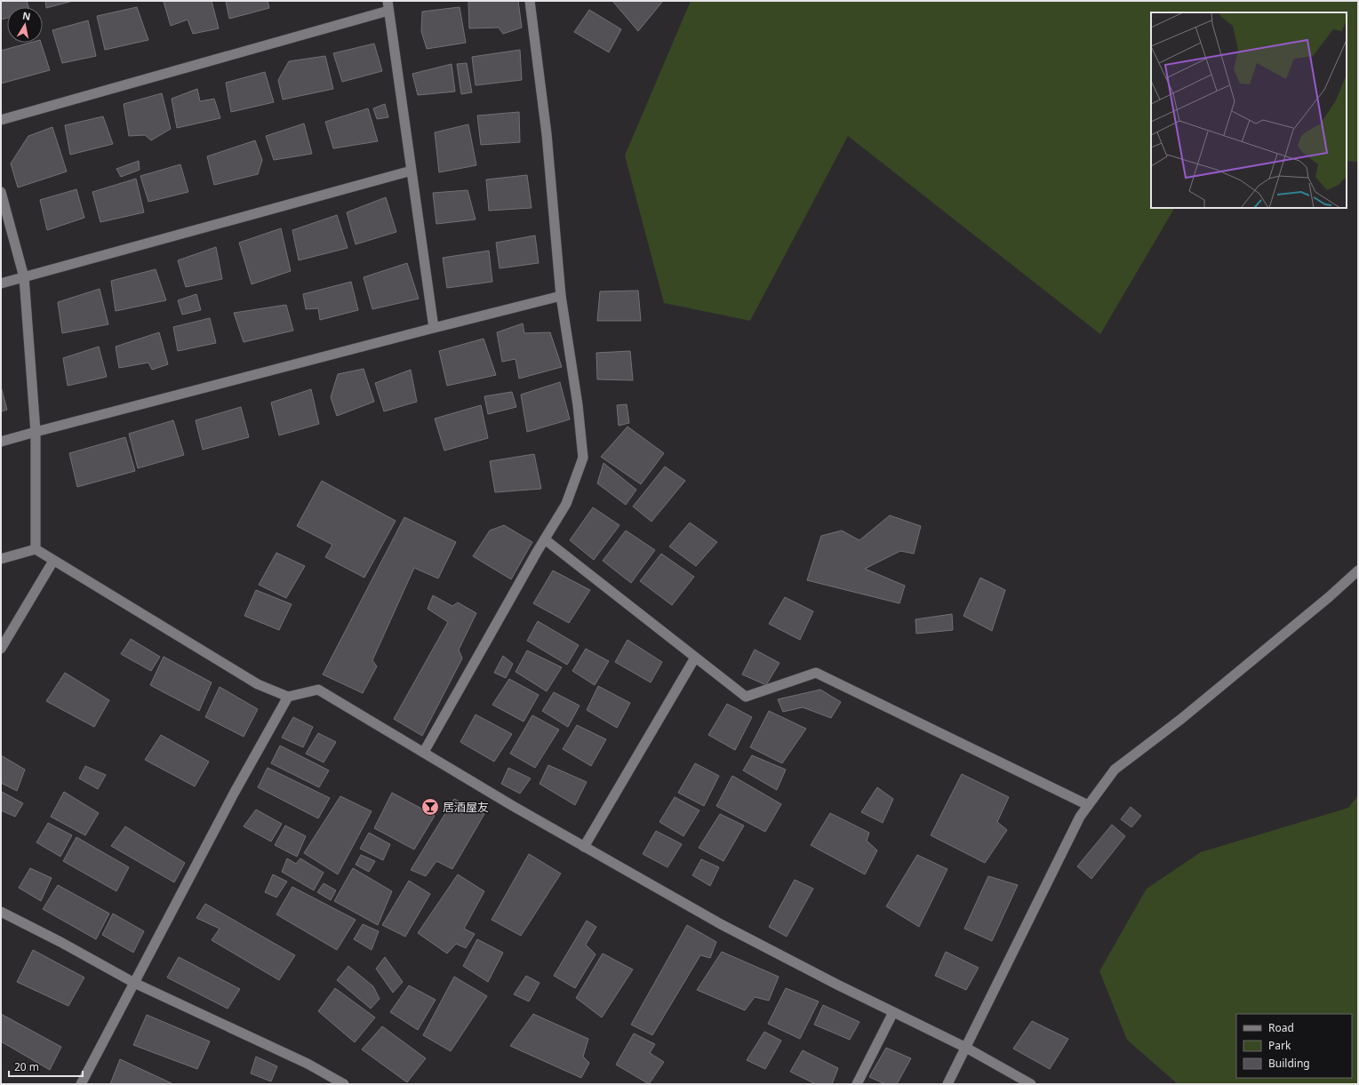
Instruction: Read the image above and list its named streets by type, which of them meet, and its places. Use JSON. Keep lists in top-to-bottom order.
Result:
{
  "places": {
    "bar": ["居酒屋友"]
  },
  "legend": ["Road", "Park", "Building"],
  "scale_bar": "20 m",
  "north": "top"
}
